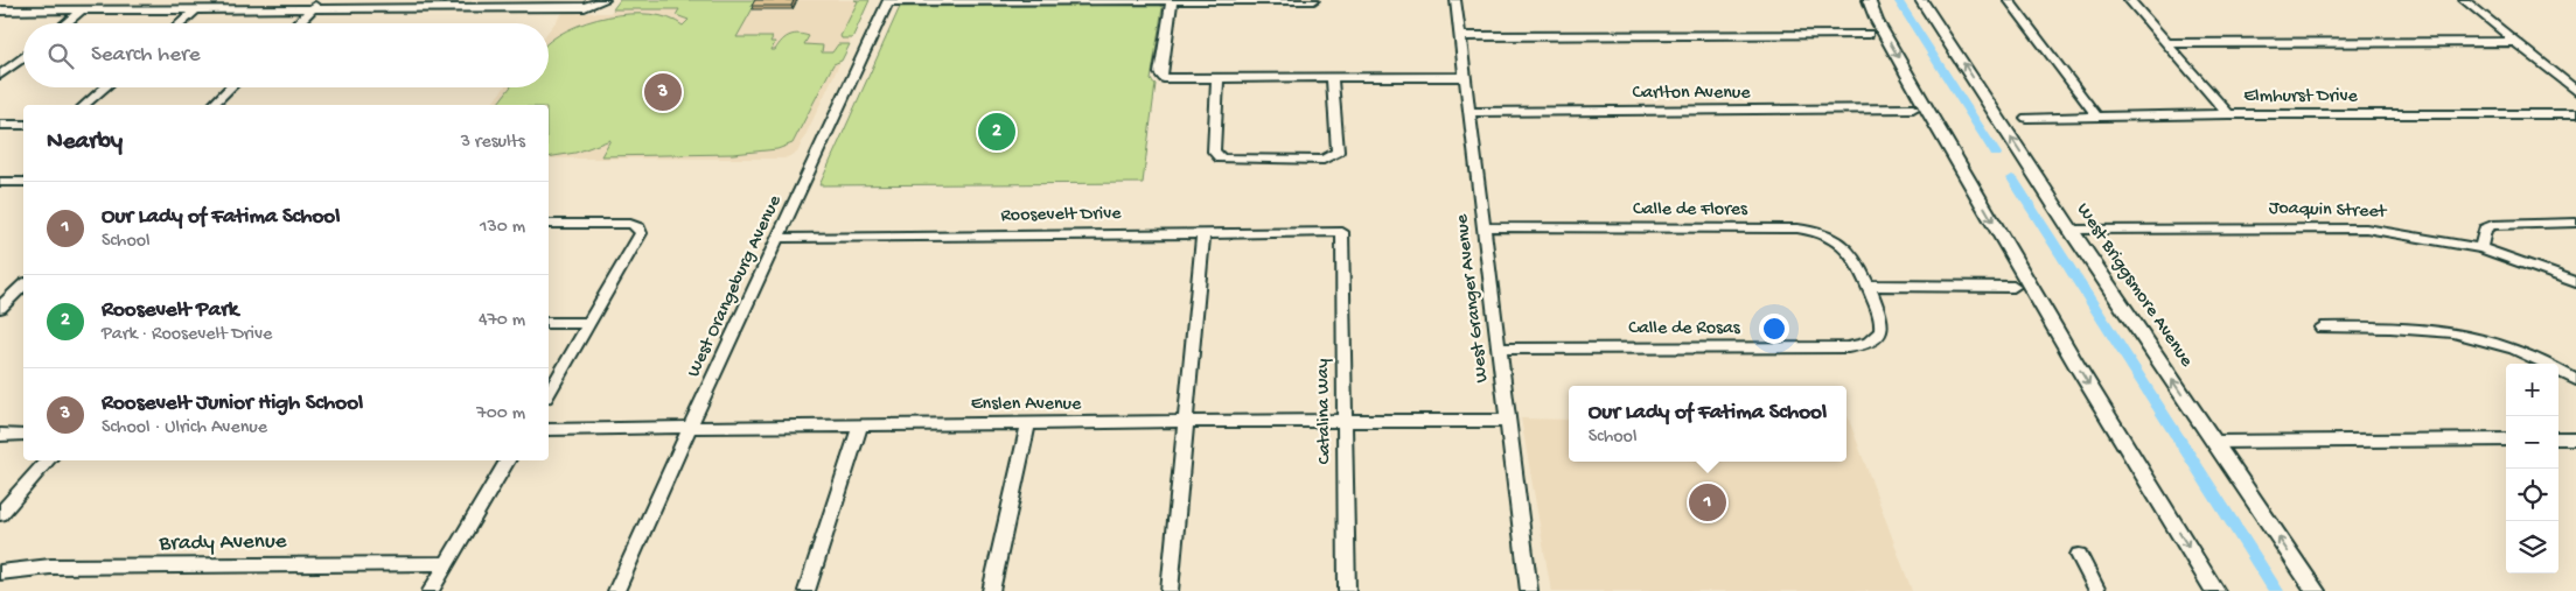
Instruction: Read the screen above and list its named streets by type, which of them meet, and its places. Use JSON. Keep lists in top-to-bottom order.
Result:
{
  "streets": {
    "main road": ["West Briggsmore Avenue"],
    "street": [
      "Carlton Avenue",
      "Elmhurst Drive",
      "Calle de Flores",
      "Joaquin Street",
      "Roosevelt Drive",
      "West Orangeburg Avenue",
      "West Granger Avenue",
      "Calle de Rosas",
      "Enslen Avenue",
      "Catalina Way",
      "Brady Avenue"
    ]
  },
  "crossings": [
    ["Carlton Avenue", "West Granger Avenue"],
    ["Calle de Flores", "West Granger Avenue"],
    ["Calle de Flores", "Calle de Rosas"],
    ["Joaquin Street", "West Briggsmore Avenue"],
    ["Roosevelt Drive", "West Orangeburg Avenue"],
    ["Roosevelt Drive", "Catalina Way"],
    ["West Orangeburg Avenue", "Enslen Avenue"],
    ["West Granger Avenue", "Calle de Rosas"],
    ["West Granger Avenue", "Enslen Avenue"],
    ["Enslen Avenue", "Catalina Way"]
  ],
  "page": {
    "search": "Search here",
    "pins": ["3", "2", "1"],
    "heading": ["Nearby", "3 results"],
    "list": [
      {
        "mark": "1",
        "name": "Our Lady of Fatima School",
        "note": "School",
        "value": "130 m"
      },
      {
        "mark": "2",
        "name": "Roosevelt Park",
        "note": "Park · Roosevelt Drive",
        "value": "470 m"
      },
      {
        "mark": "3",
        "name": "Roosevelt Junior High School",
        "note": "School · Ulrich Avenue",
        "value": "700 m"
      }
    ],
    "map_buttons": ["+", "−"],
    "popup": ["Our Lady of Fatima School", "School"]
  }
}
